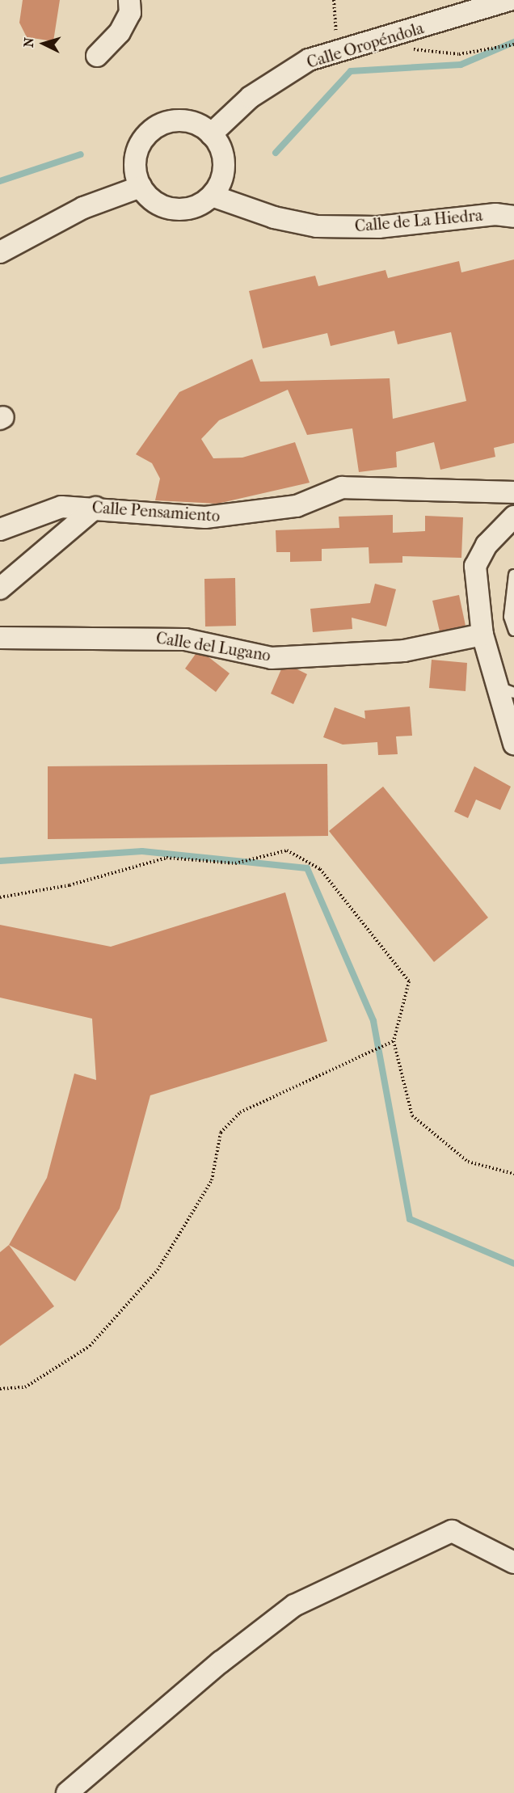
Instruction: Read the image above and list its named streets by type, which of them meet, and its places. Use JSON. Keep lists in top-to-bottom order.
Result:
{
  "streets": {
    "street": [
      "Calle Oropéndola",
      "Calle de La Hiedra",
      "Calle Pensamiento",
      "Calle del Lugano"
    ]
  },
  "crossings": [
    ["Calle Oropéndola", "Calle de La Hiedra"]
  ],
  "north": "left"
}
